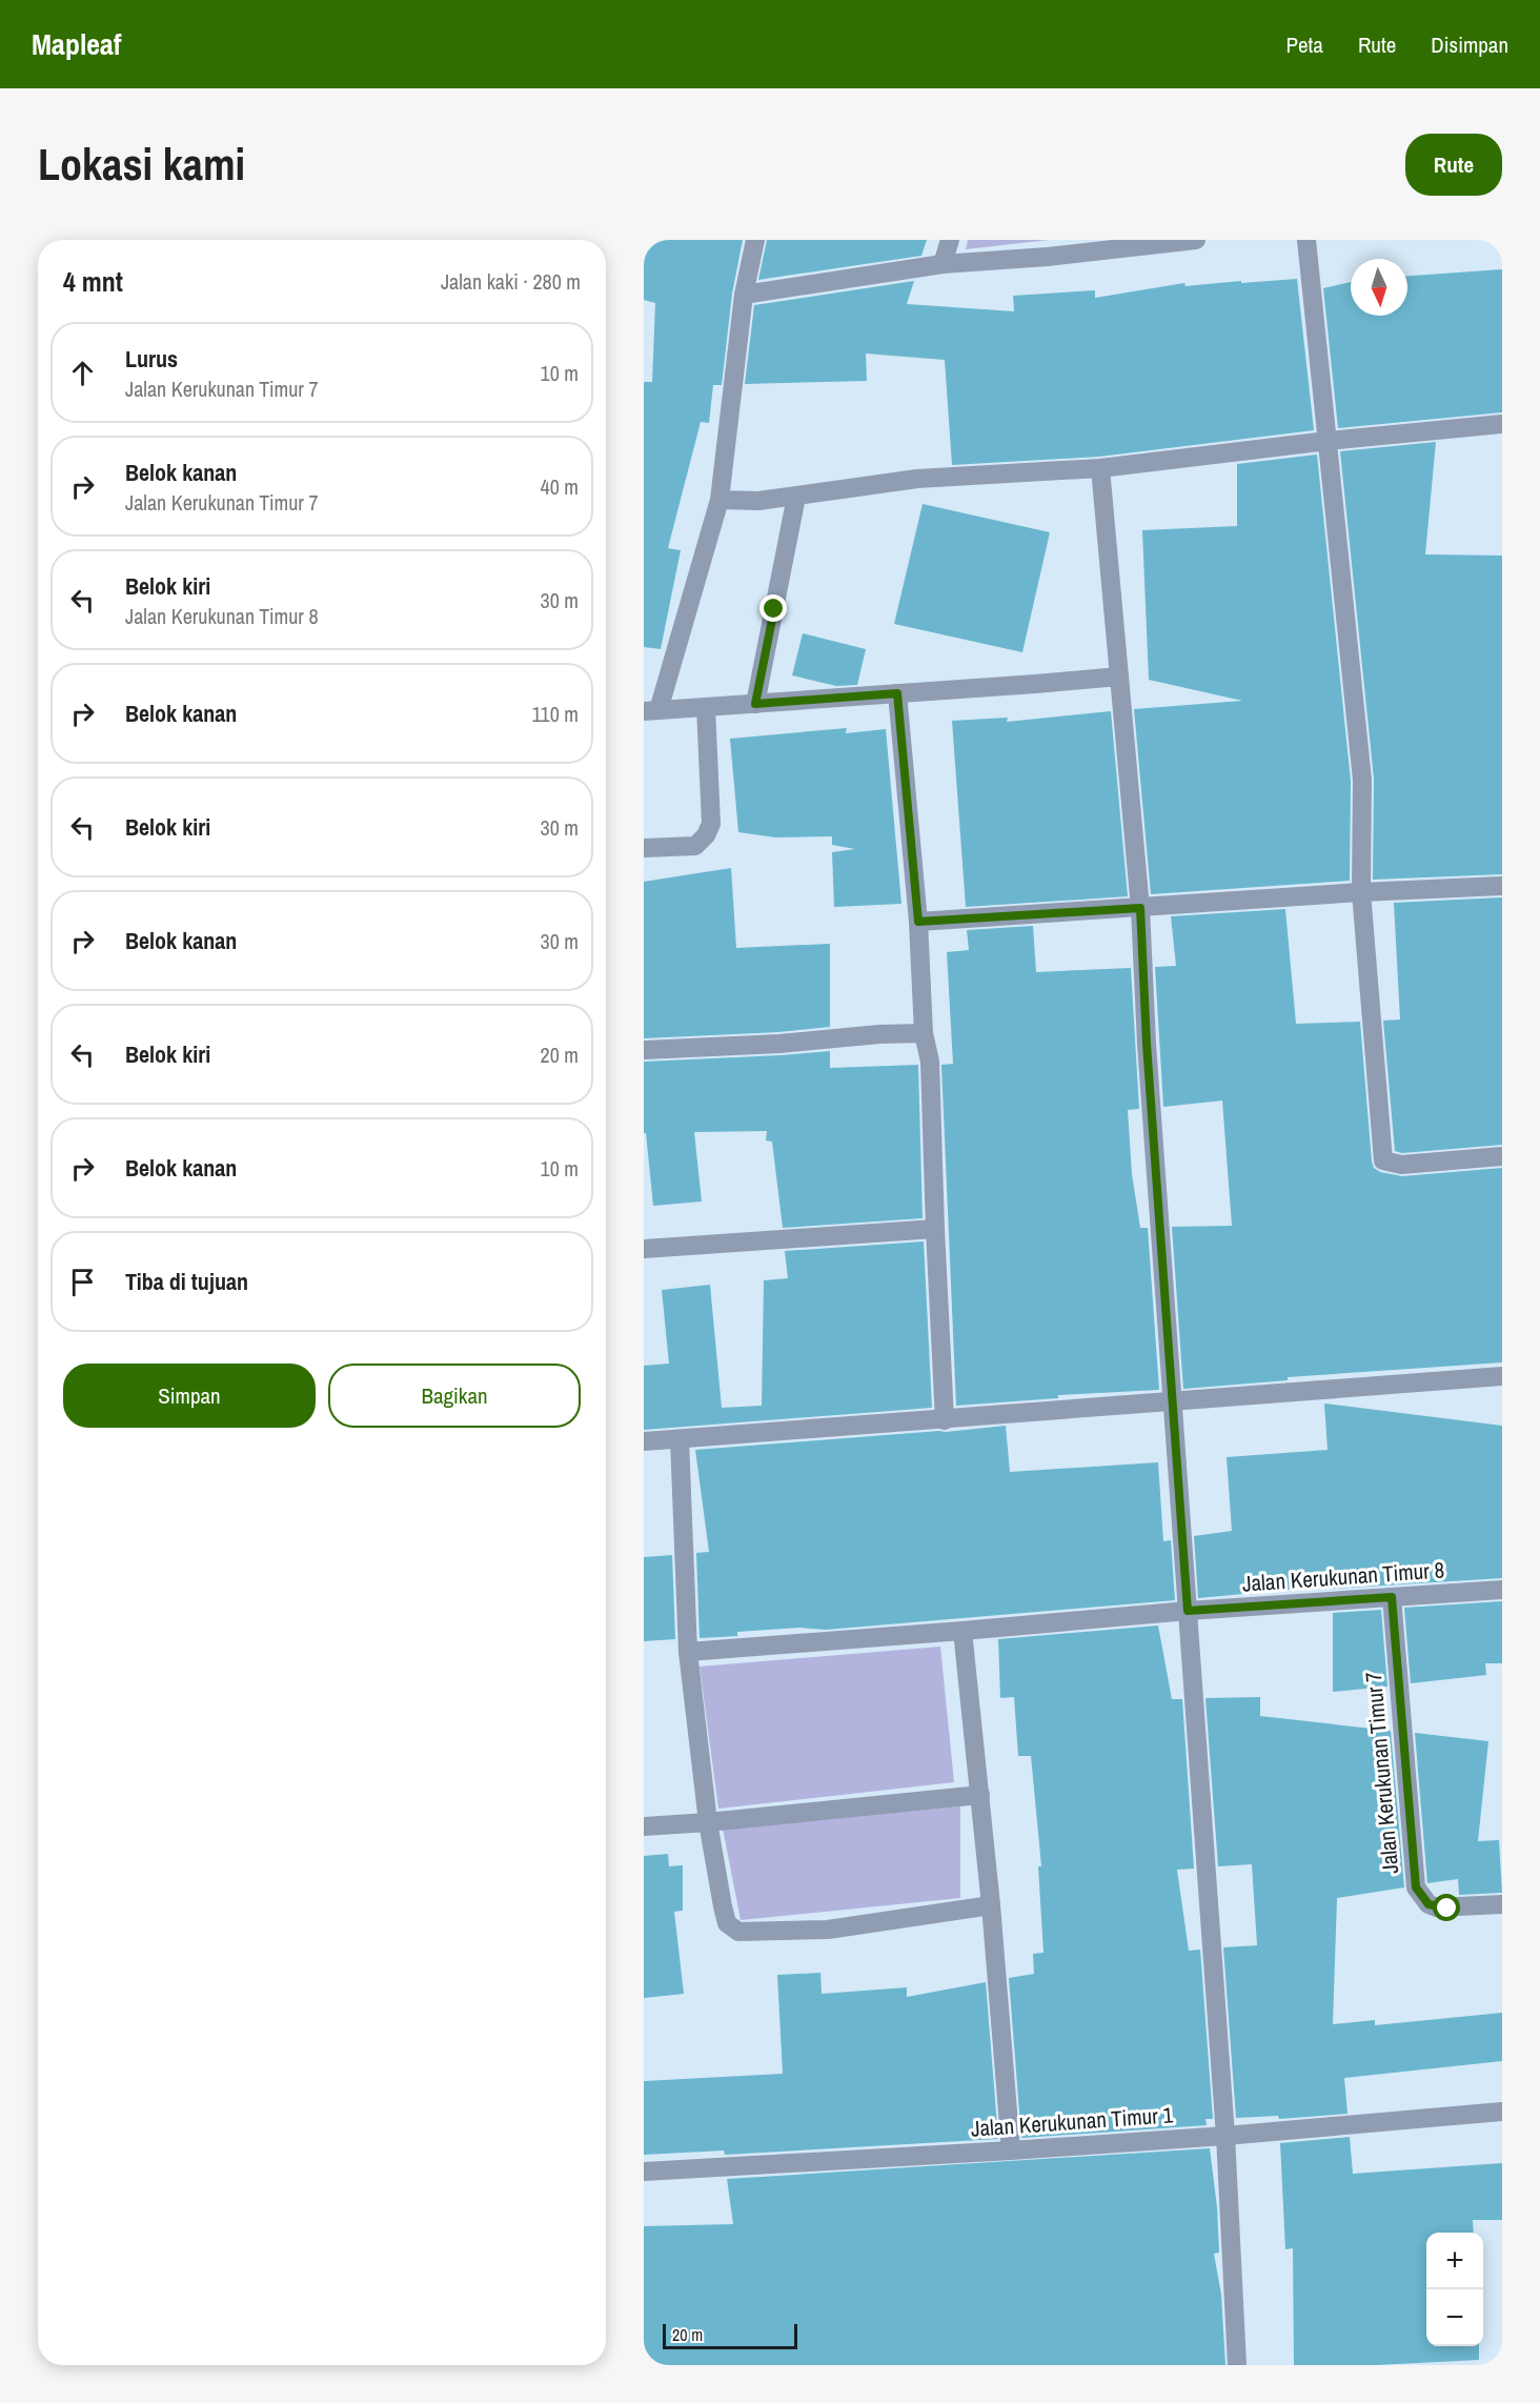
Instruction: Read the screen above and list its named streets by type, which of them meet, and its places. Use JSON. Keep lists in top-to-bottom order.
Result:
{
  "streets": {
    "street": ["Jalan Kerukunan Timur 8", "Jalan Kerukunan Timur 7", "Jalan Kerukunan Timur 1"]
  },
  "crossings": [
    ["Jalan Kerukunan Timur 8", "Jalan Kerukunan Timur 7"]
  ],
  "scale_bar": "20 m",
  "north": "bottom",
  "page": {
    "header": "Mapleaf",
    "nav": ["Peta", "Rute", "Disimpan"],
    "buttons": [
      "Rute",
      ["Simpan", "Bagikan"]
    ],
    "title": "Lokasi kami",
    "heading": ["4 mnt", "Jalan kaki · 280 m"],
    "list": [
      ["Lurus", "Jalan Kerukunan Timur 7", "10 m"],
      ["Belok kanan", "Jalan Kerukunan Timur 7", "40 m"],
      ["Belok kiri", "Jalan Kerukunan Timur 8", "30 m"],
      ["Belok kanan", "110 m"],
      ["Belok kiri", "30 m"],
      ["Belok kanan", "30 m"],
      ["Belok kiri", "20 m"],
      ["Belok kanan", "10 m"],
      "Tiba di tujuan"
    ],
    "map_buttons": ["+", "−"],
    "scale": "20 m"
  }
}
